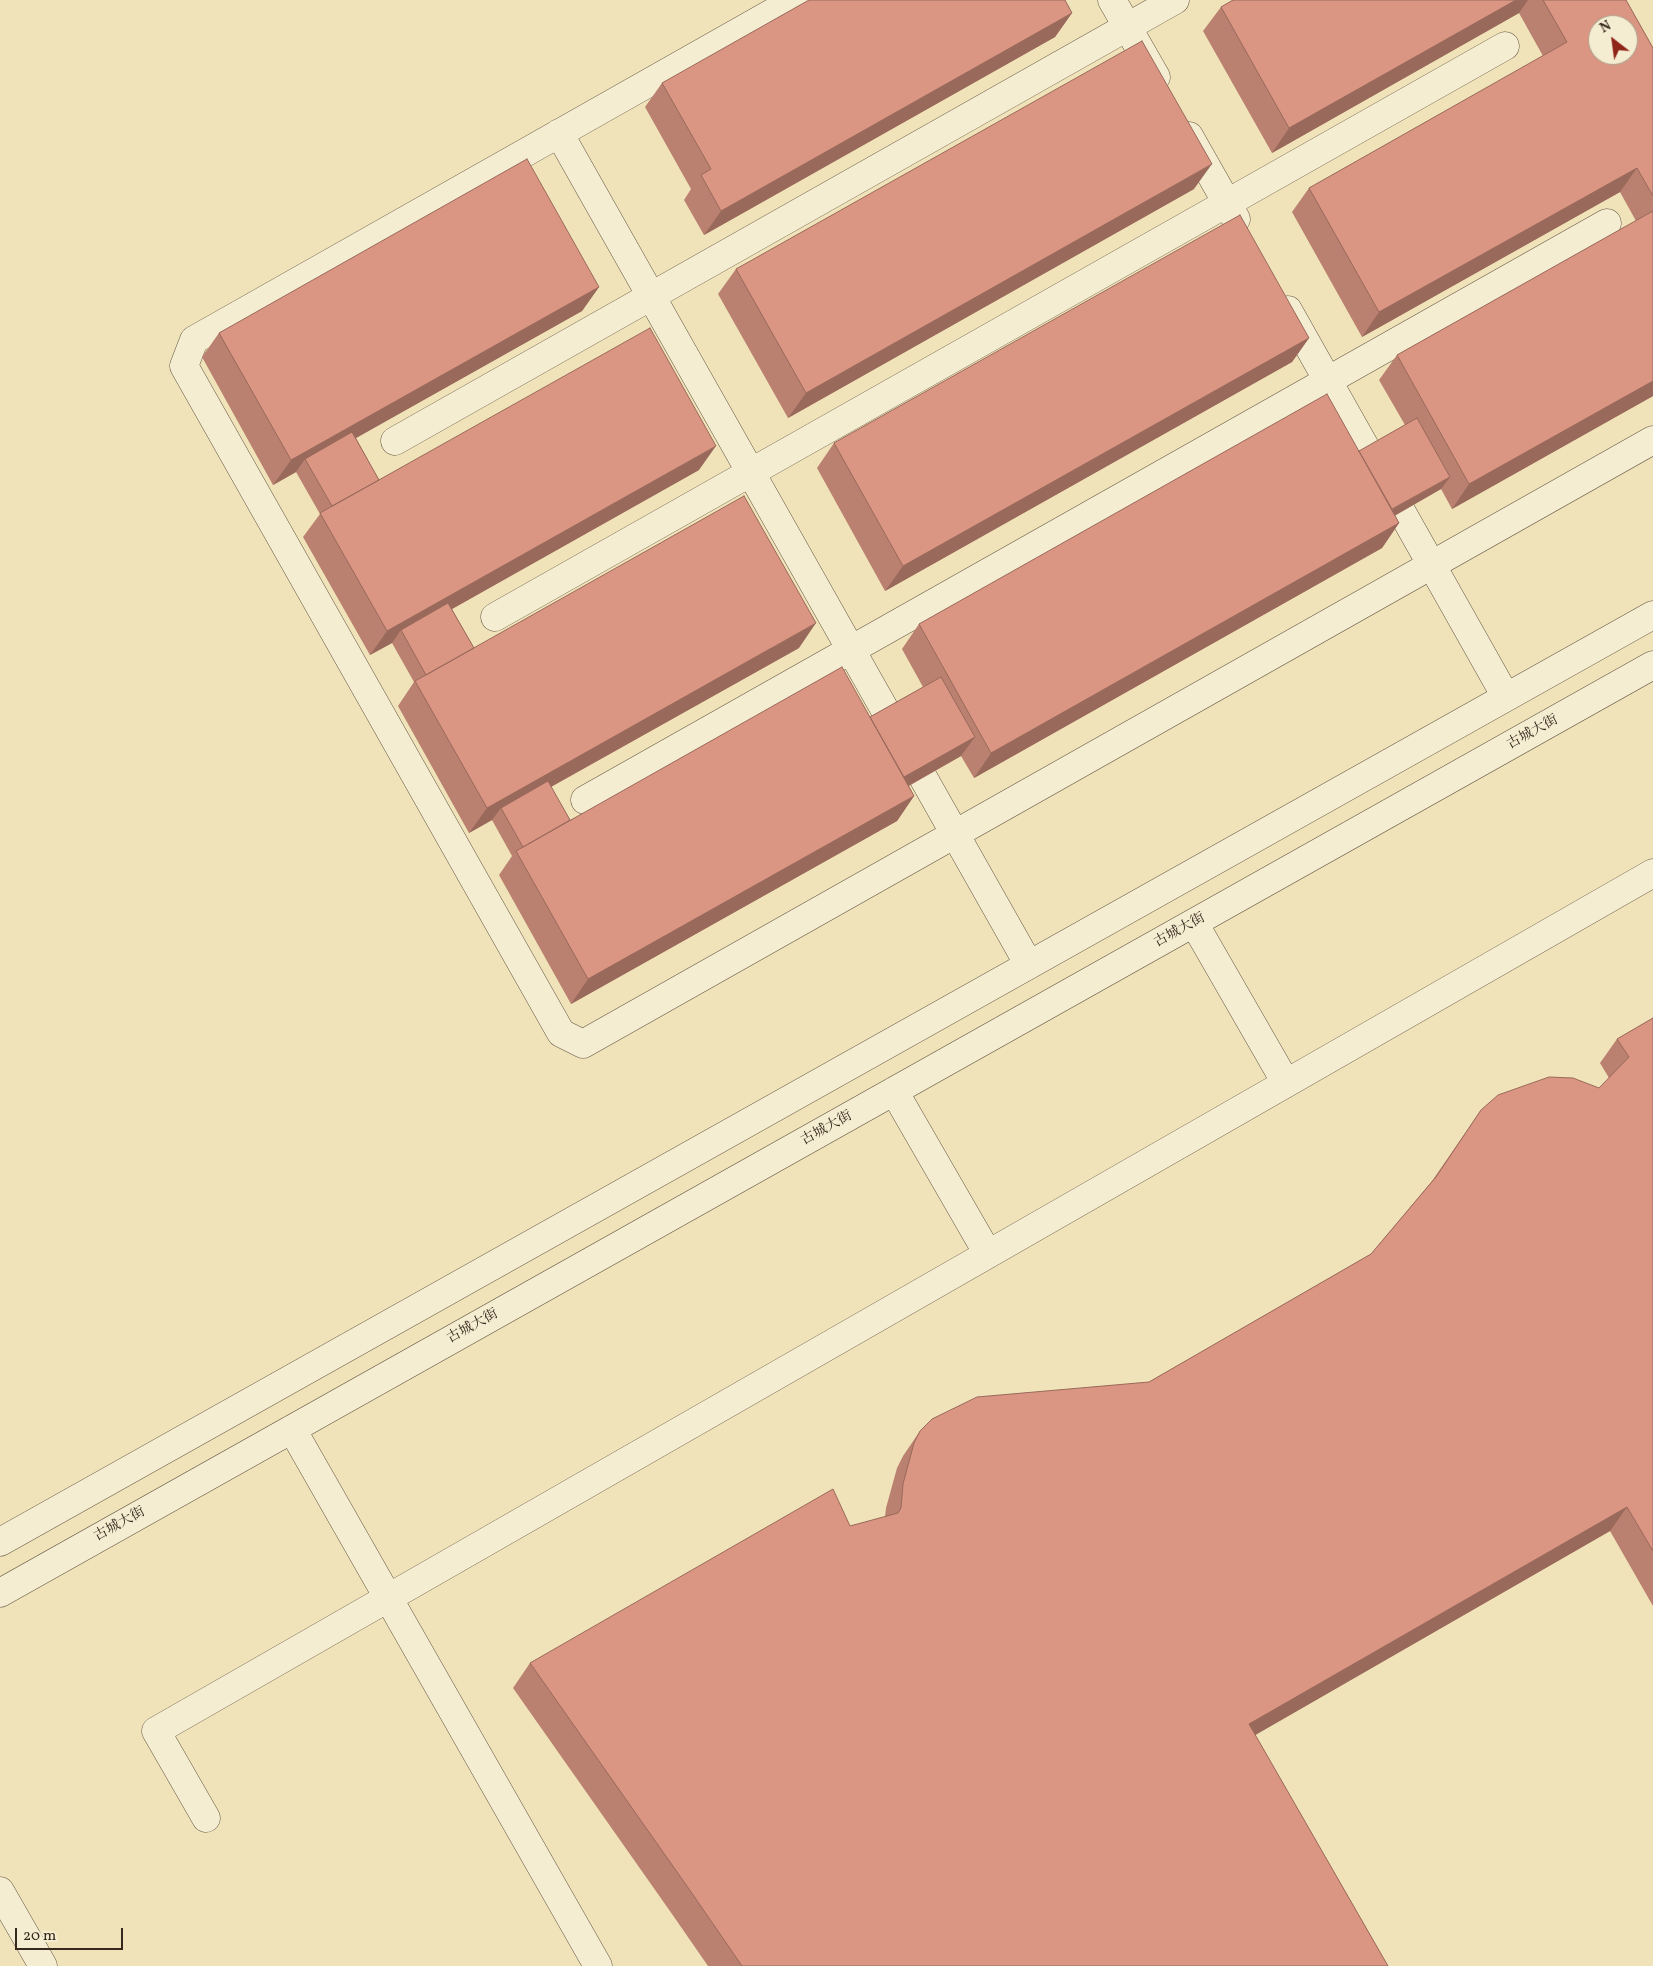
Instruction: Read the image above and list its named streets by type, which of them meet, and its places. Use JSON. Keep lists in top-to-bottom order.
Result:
{
  "streets": {
    "street": ["古城大街"]
  },
  "scale_bar": "20 m",
  "north": "top left"
}
